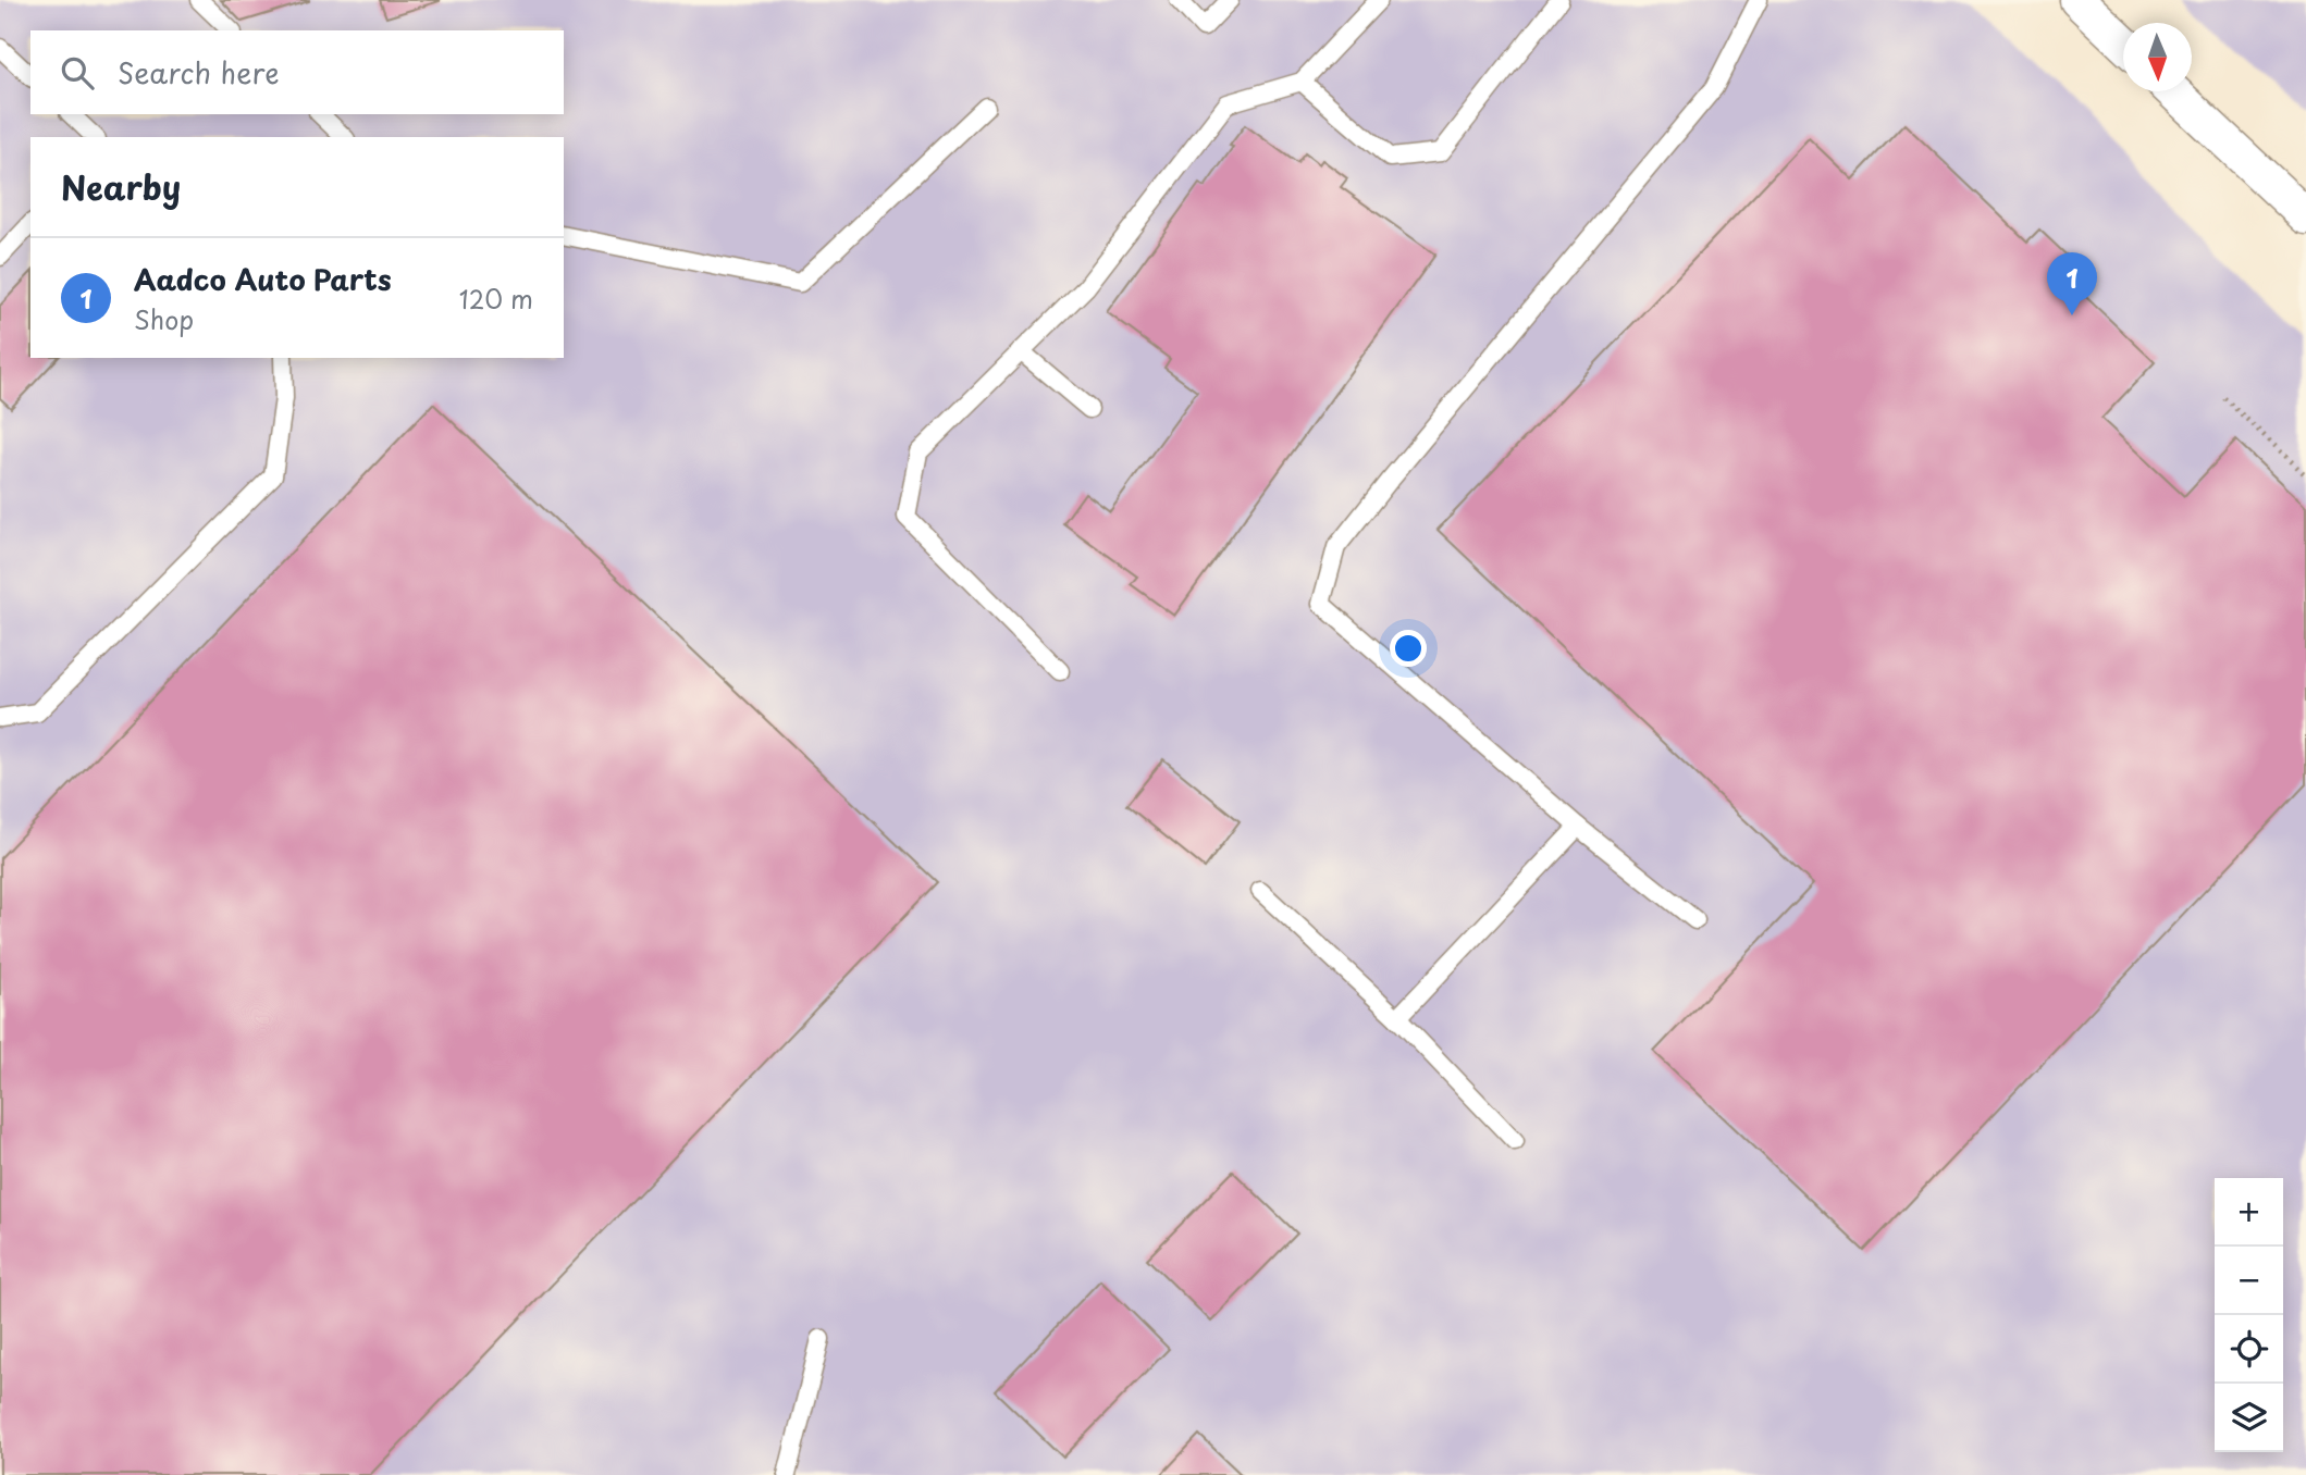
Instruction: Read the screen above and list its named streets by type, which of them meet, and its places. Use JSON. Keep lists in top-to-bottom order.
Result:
{
  "north": "bottom",
  "page": {
    "search": "Search here",
    "heading": "Nearby",
    "list": [
      {
        "mark": "1",
        "name": "Aadco Auto Parts",
        "note": "Shop",
        "value": "120 m"
      }
    ],
    "pins": "1",
    "map_buttons": ["+", "−"]
  }
}
